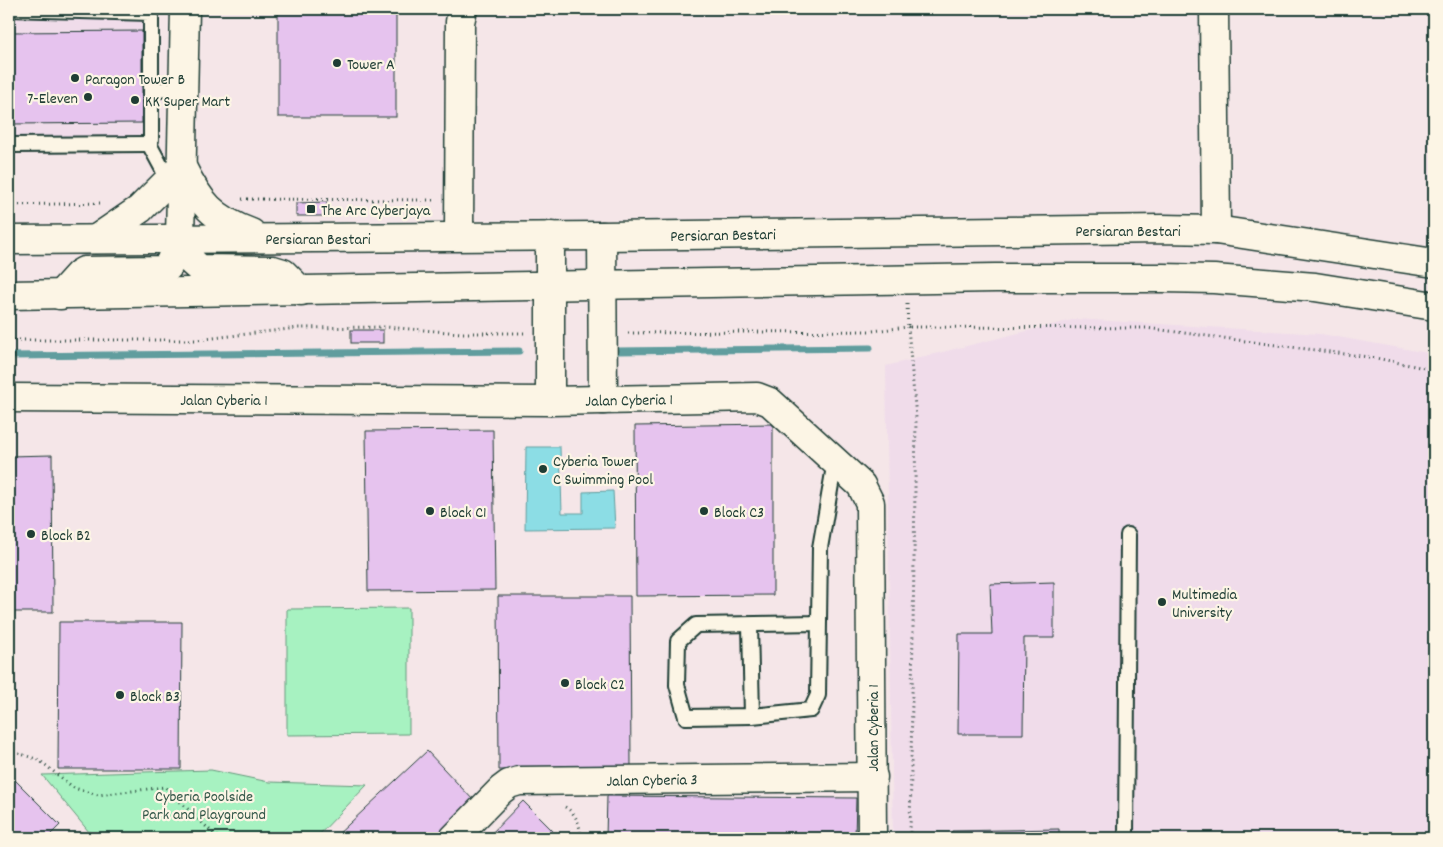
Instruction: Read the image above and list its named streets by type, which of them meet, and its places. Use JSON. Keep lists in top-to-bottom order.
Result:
{
  "streets": {
    "main road": ["Persiaran Bestari", "Jalan Cyberia 1", "Jalan Cyberia 3"]
  },
  "crossings": [
    ["Jalan Cyberia 1", "Jalan Cyberia 3"]
  ],
  "parks": ["Cyberia Poolside Park and Playground"],
  "places": {
    "other": [
      "Tower A",
      "Paragon Tower B",
      "7-Eleven",
      "KK Super Mart",
      "Cyberia Tower C Swimming Pool",
      "Block C1",
      "Block C3",
      "Block B2",
      "Multimedia University",
      "Block C2",
      "Block B3"
    ],
    "transit": ["The Arc Cyberjaya"]
  }
}
